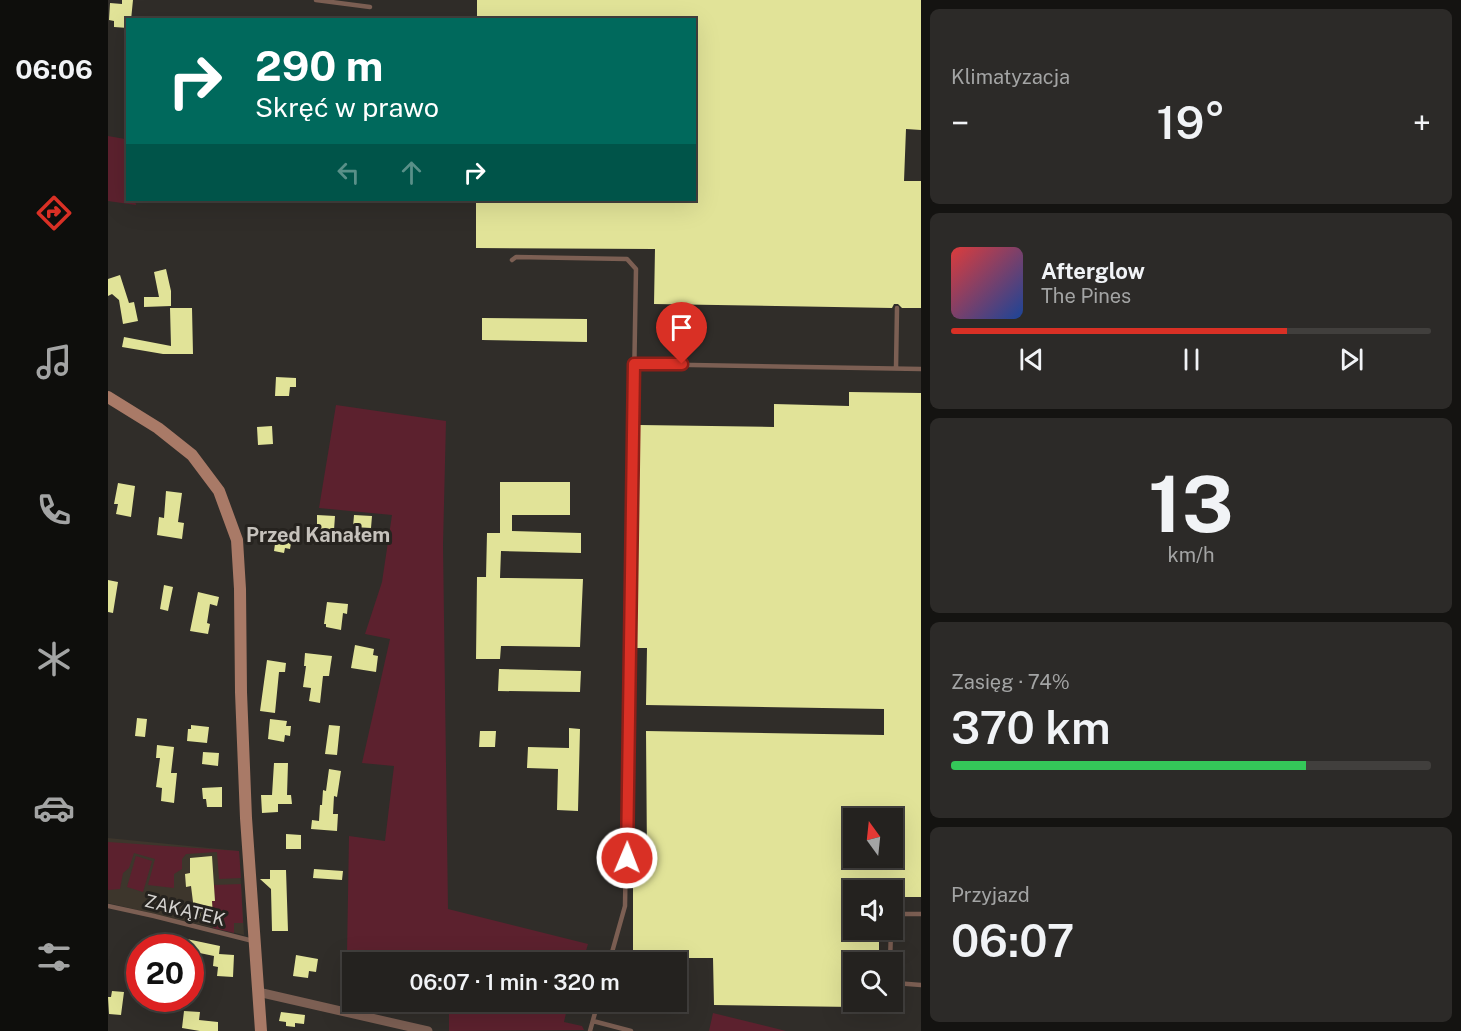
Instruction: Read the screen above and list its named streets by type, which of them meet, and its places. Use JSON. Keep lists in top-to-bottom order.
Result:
{
  "streets": {
    "lane": ["ZAKĄTEK"]
  },
  "districts": ["Przed Kanałem"],
  "north": "top",
  "page": {
    "tabs": "06:06",
    "tile": [
      "Klimatyzacja",
      ["13", "km/h"],
      ["Zasięg · 74%", "370 km"],
      ["Przyjazd", "06:07"]
    ],
    "turn": ["290 m", "Skręć w prawo"],
    "heat": ["−", "19°", "+"],
    "song": ["Afterglow", "The Pines"],
    "limit": "20",
    "trip": "06:07 · 1 min · 320 m"
  }
}
